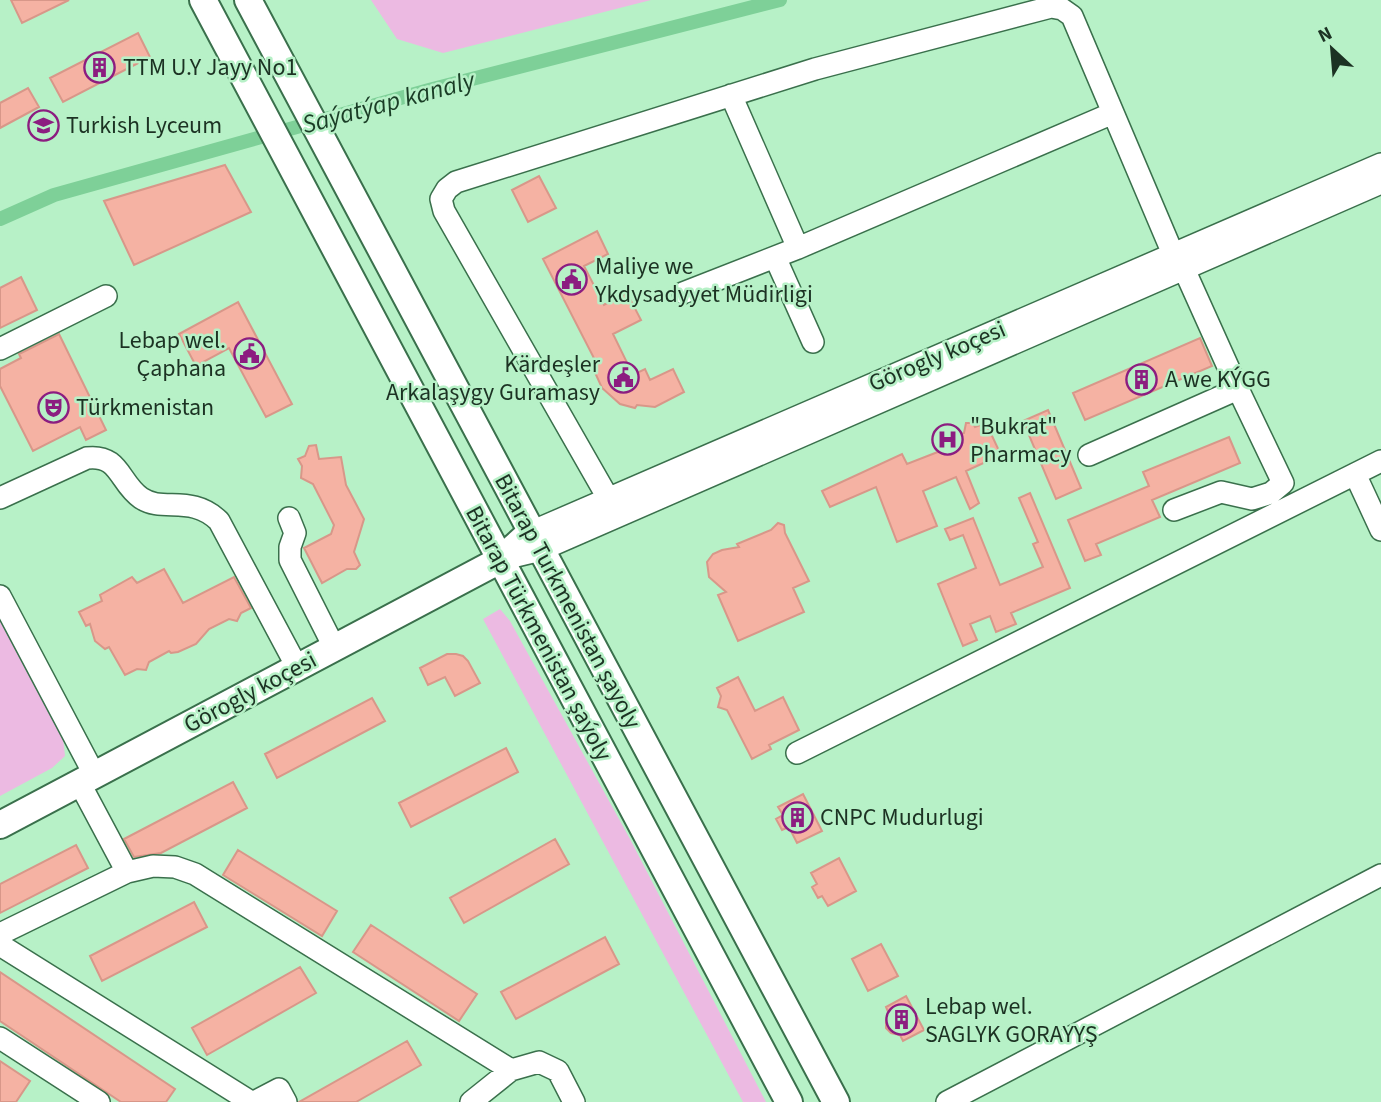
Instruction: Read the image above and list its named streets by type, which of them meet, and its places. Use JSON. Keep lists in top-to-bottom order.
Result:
{
  "streets": {
    "main road": ["Görogly koçesi", "Bitarap Turkmenistan şayoly", "Bitarap Türkmenistan şaýoly"]
  },
  "crossings": [
    ["Görogly koçesi", "Bitarap Turkmenistan şayoly"],
    ["Görogly koçesi", "Bitarap Türkmenistan şaýoly"]
  ],
  "water": ["Saýatýap kanaly"],
  "places": {
    "building": [
      "TTM U.Y Jayy No1",
      "A we KÝGG",
      "CNPC Mudurlugi",
      "Lebap wel. SAGLYK GORAYYŞ"
    ],
    "school or university": ["Turkish Lyceum"],
    "public building": ["Maliye we Ykdysadyyet Müdirligi", "Lebap wel. Çaphana", "Kärdeşler Arkalaşygy Guramasy"],
    "theatre": ["Türkmenistan"],
    "hospital": ["\"Bukrat\" Pharmacy"]
  },
  "north": "top left"
}
